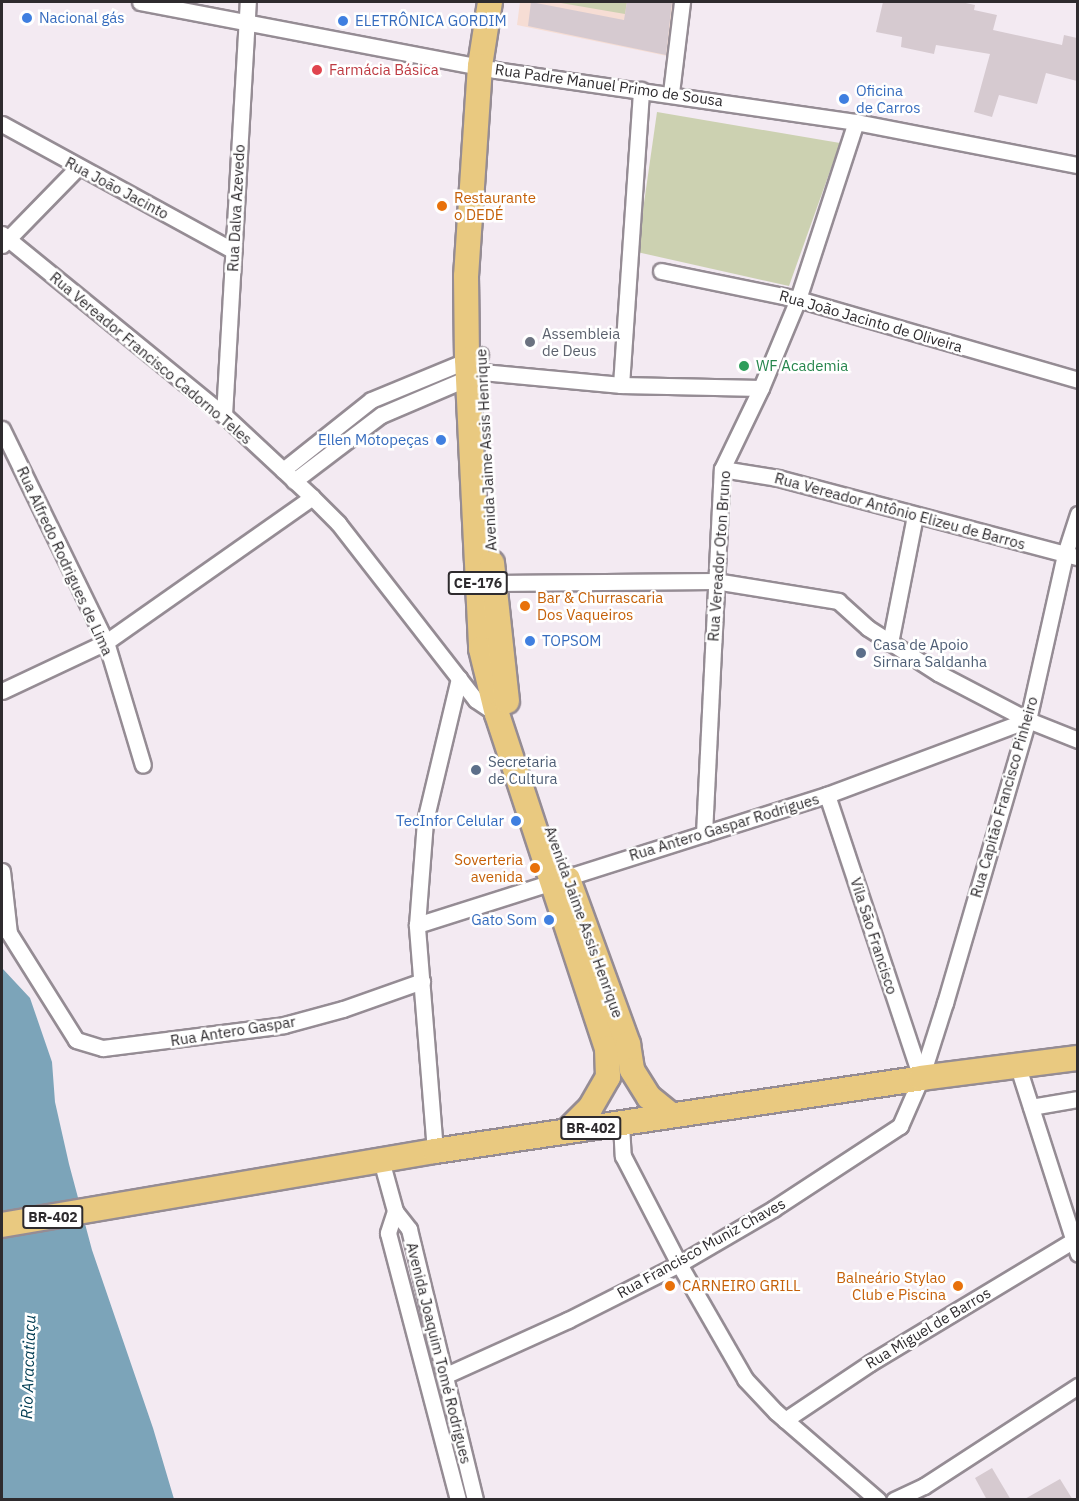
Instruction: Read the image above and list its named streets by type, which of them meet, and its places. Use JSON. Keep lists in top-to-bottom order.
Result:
{
  "streets": {
    "main road": ["Avenida Jaime Assis Henrique", "CE-176", "BR-402"],
    "street": [
      "Rua Padre Manuel Primo de Sousa",
      "Rua João Jacinto",
      "Rua Dalva Azevedo",
      "Rua João Jacinto de Oliveira",
      "Rua Vereador Francisco Cadorno Teles",
      "Rua Vereador Antônio Elizeu de Barros",
      "Rua Vereador Oton Bruno",
      "Rua Alfredo Rodrigues de Lima",
      "Rua Capitão Francisco Pinheiro",
      "Rua Antero Gaspar Rodrigues",
      "Vila São Francisco",
      "Rua Antero Gaspar",
      "Rua Francisco Muniz Chaves",
      "Rua Miguel de Barros",
      "Avenida Joaquim Tomé Rodrigues"
    ]
  },
  "crossings": [
    ["Rua Padre Manuel Primo de Sousa", "Rua Dalva Azevedo"],
    ["Rua Padre Manuel Primo de Sousa", "Avenida Jaime Assis Henrique"],
    ["Rua Padre Manuel Primo de Sousa", "Rua Vereador Oton Bruno"],
    ["Rua Padre Manuel Primo de Sousa", "CE-176"],
    ["Rua João Jacinto", "Rua Dalva Azevedo"],
    ["Rua Dalva Azevedo", "Rua Vereador Francisco Cadorno Teles"],
    ["Rua João Jacinto de Oliveira", "Rua Vereador Oton Bruno"],
    ["Rua Vereador Francisco Cadorno Teles", "Avenida Jaime Assis Henrique"],
    ["Rua Vereador Francisco Cadorno Teles", "CE-176"],
    ["Avenida Jaime Assis Henrique", "CE-176"],
    ["Avenida Jaime Assis Henrique", "Rua Antero Gaspar Rodrigues"],
    ["Avenida Jaime Assis Henrique", "BR-402"],
    ["Rua Vereador Antônio Elizeu de Barros", "Rua Vereador Oton Bruno"],
    ["Rua Vereador Antônio Elizeu de Barros", "Rua Capitão Francisco Pinheiro"],
    ["Rua Vereador Oton Bruno", "Rua Antero Gaspar Rodrigues"],
    ["CE-176", "Rua Antero Gaspar Rodrigues"],
    ["Rua Capitão Francisco Pinheiro", "Rua Antero Gaspar Rodrigues"],
    ["Rua Capitão Francisco Pinheiro", "Vila São Francisco"],
    ["Rua Capitão Francisco Pinheiro", "BR-402"],
    ["Rua Capitão Francisco Pinheiro", "Rua Francisco Muniz Chaves"],
    ["Rua Antero Gaspar Rodrigues", "Vila São Francisco"],
    ["Vila São Francisco", "BR-402"],
    ["Vila São Francisco", "Rua Francisco Muniz Chaves"],
    ["BR-402", "Rua Francisco Muniz Chaves"],
    ["BR-402", "Avenida Joaquim Tomé Rodrigues"],
    ["Rua Francisco Muniz Chaves", "Avenida Joaquim Tomé Rodrigues"]
  ],
  "water": ["Rio Aracatiaçu"],
  "places": [
    "Nacional gás",
    "ELETRÔNICA GORDIM",
    "Farmácia Básica",
    "Oficina de Carros",
    "Restaurante o DEDÉ",
    "Assembleia de Deus",
    "WF Academia",
    "Ellen Motopeças",
    "Bar & Churrascaria Dos Vaqueiros",
    "TOPSOM",
    "Casa de Apoio Sirnara Saldanha",
    "Secretaria de Cultura",
    "TecInfor Celular",
    "Soverteria avenida",
    "Gato Som",
    "CARNEIRO GRILL",
    "Balneário Stylao Club e Piscina"
  ]
}
